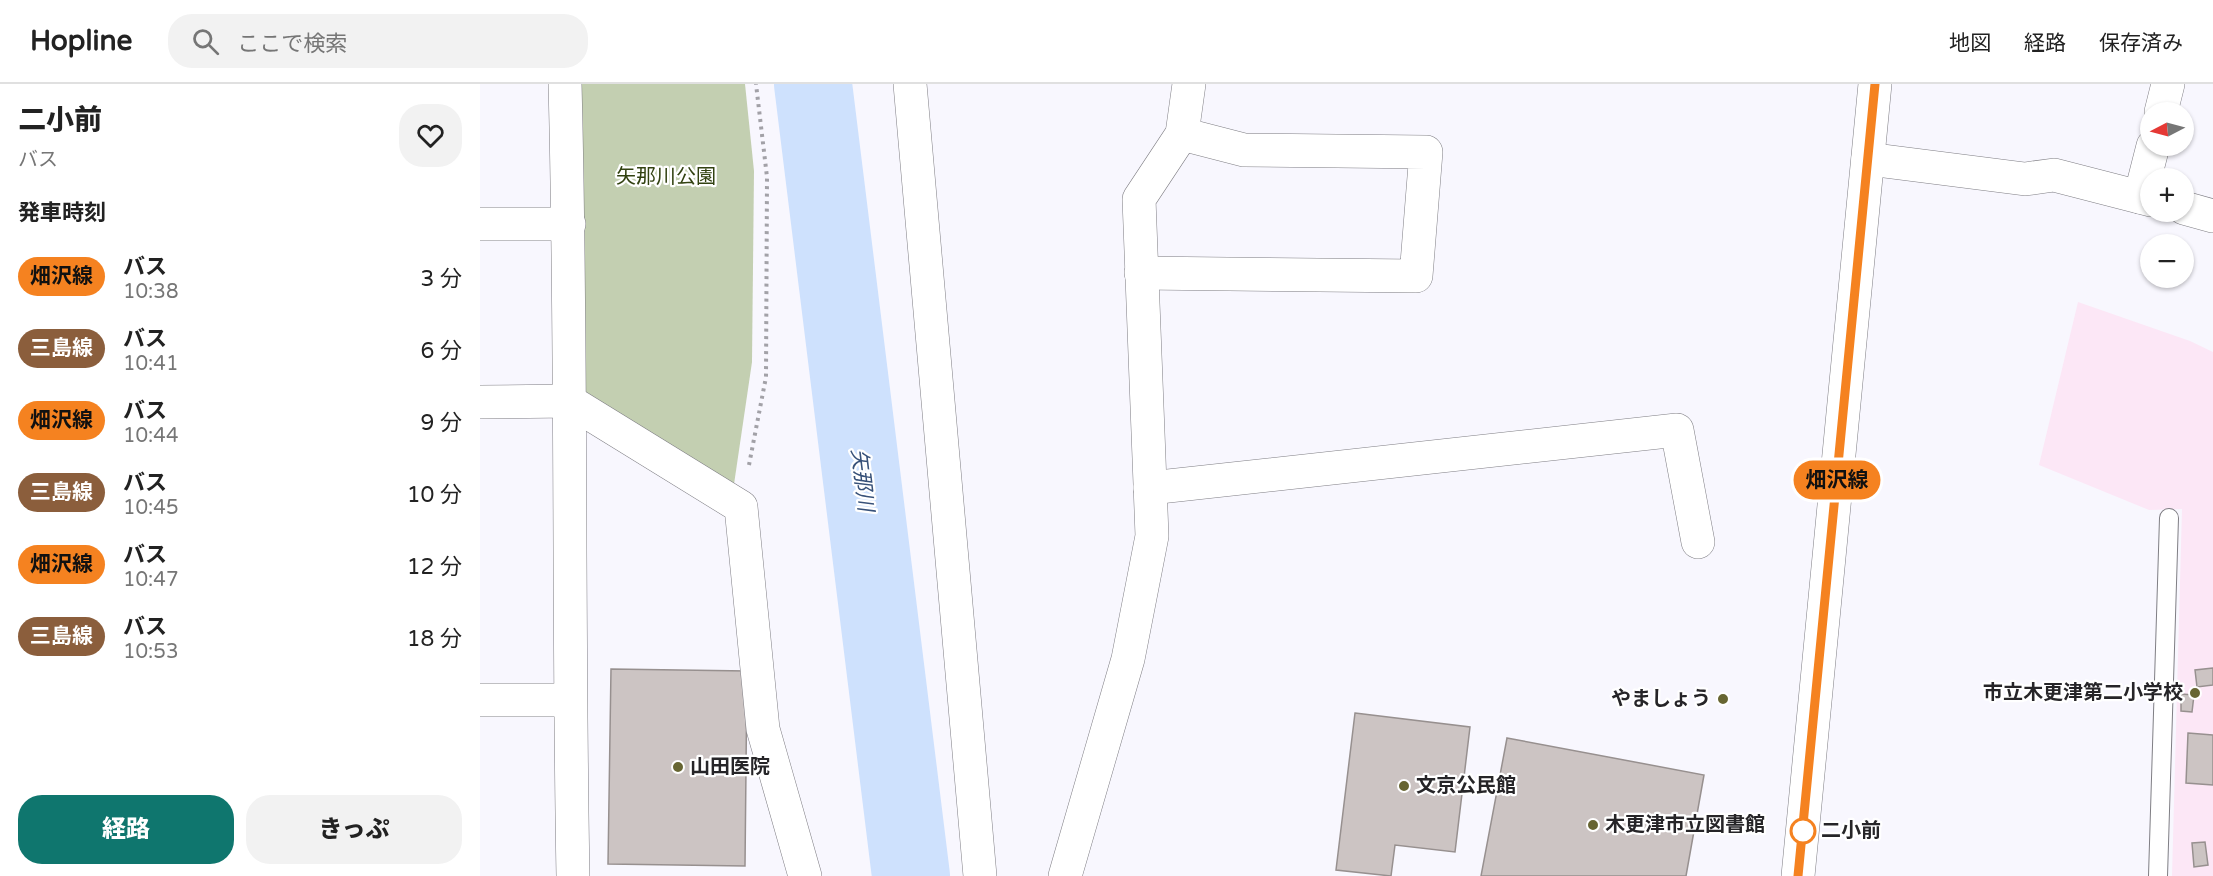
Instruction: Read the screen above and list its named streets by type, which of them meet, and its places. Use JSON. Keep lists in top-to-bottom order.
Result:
{
  "water": ["矢那川"],
  "parks": ["矢那川公園"],
  "places": [
    "市立木更津第二小学校",
    "やましょう",
    "山田医院",
    "文京公民館",
    "木更津市立図書館",
    "二小前"
  ],
  "lines": ["bus line 畑沢線"],
  "north": "left",
  "page": {
    "header": "Hopline",
    "search": "ここで検索",
    "nav": ["地図", "経路", "保存済み"],
    "heading": [
      ["二小前", "バス"],
      "発車時刻"
    ],
    "on_map": "畑沢線",
    "map_buttons": ["+", "−"],
    "list": [
      {
        "mark": "畑沢線",
        "name": "バス",
        "note": "10:38",
        "value": "3 分"
      },
      {
        "mark": "三島線",
        "name": "バス",
        "note": "10:41",
        "value": "6 分"
      },
      {
        "mark": "畑沢線",
        "name": "バス",
        "note": "10:44",
        "value": "9 分"
      },
      {
        "mark": "三島線",
        "name": "バス",
        "note": "10:45",
        "value": "10 分"
      },
      {
        "mark": "畑沢線",
        "name": "バス",
        "note": "10:47",
        "value": "12 分"
      },
      {
        "mark": "三島線",
        "name": "バス",
        "note": "10:53",
        "value": "18 分"
      }
    ],
    "buttons": ["経路", "きっぷ"]
  }
}
